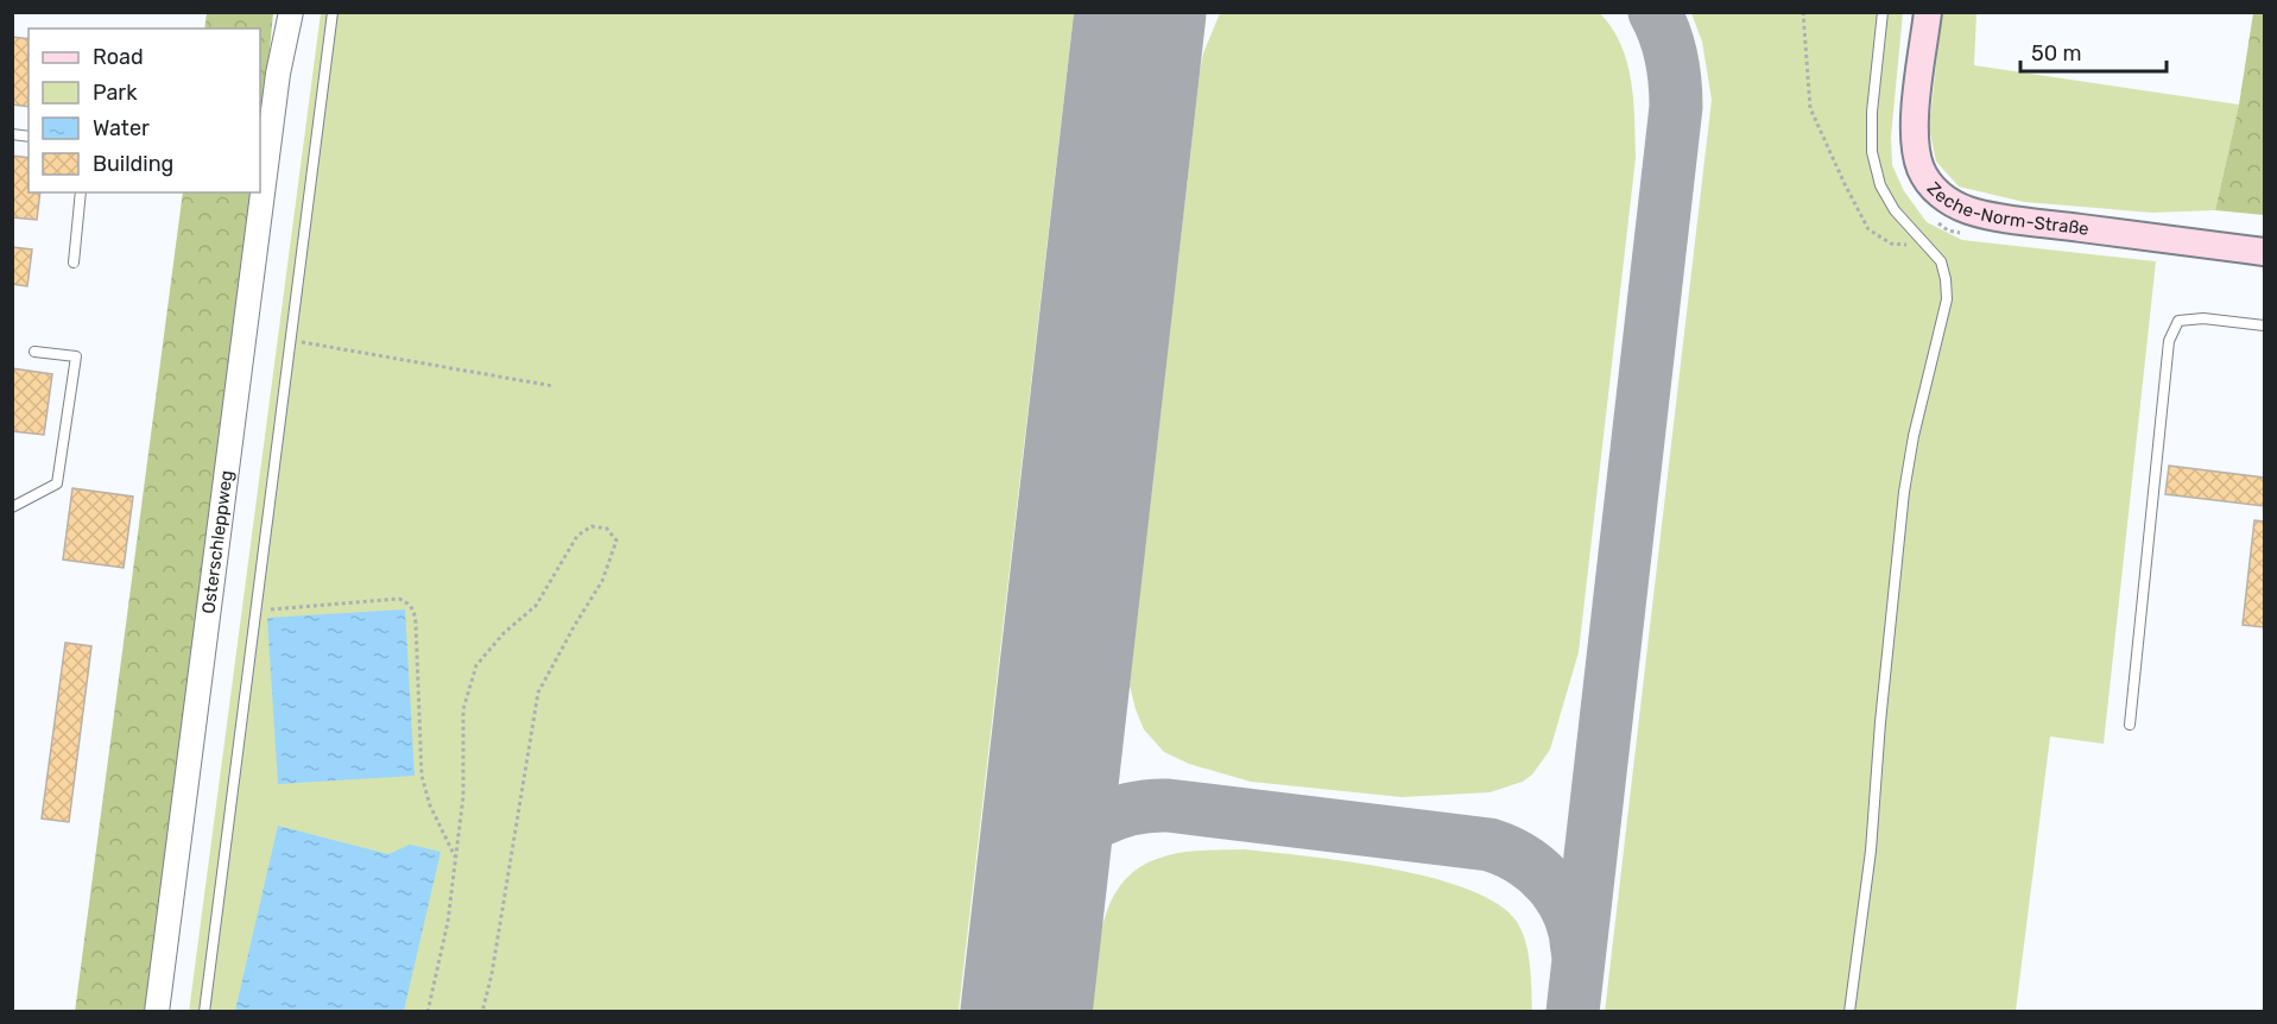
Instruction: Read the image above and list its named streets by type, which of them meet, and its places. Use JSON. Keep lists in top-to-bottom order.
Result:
{
  "streets": {
    "main road": ["Zeche-Norm-Straße"],
    "street": ["Osterschleppweg"]
  },
  "legend": [
    "Road",
    "Park",
    "Water",
    "Building"
  ],
  "scale_bar": "50 m"
}
